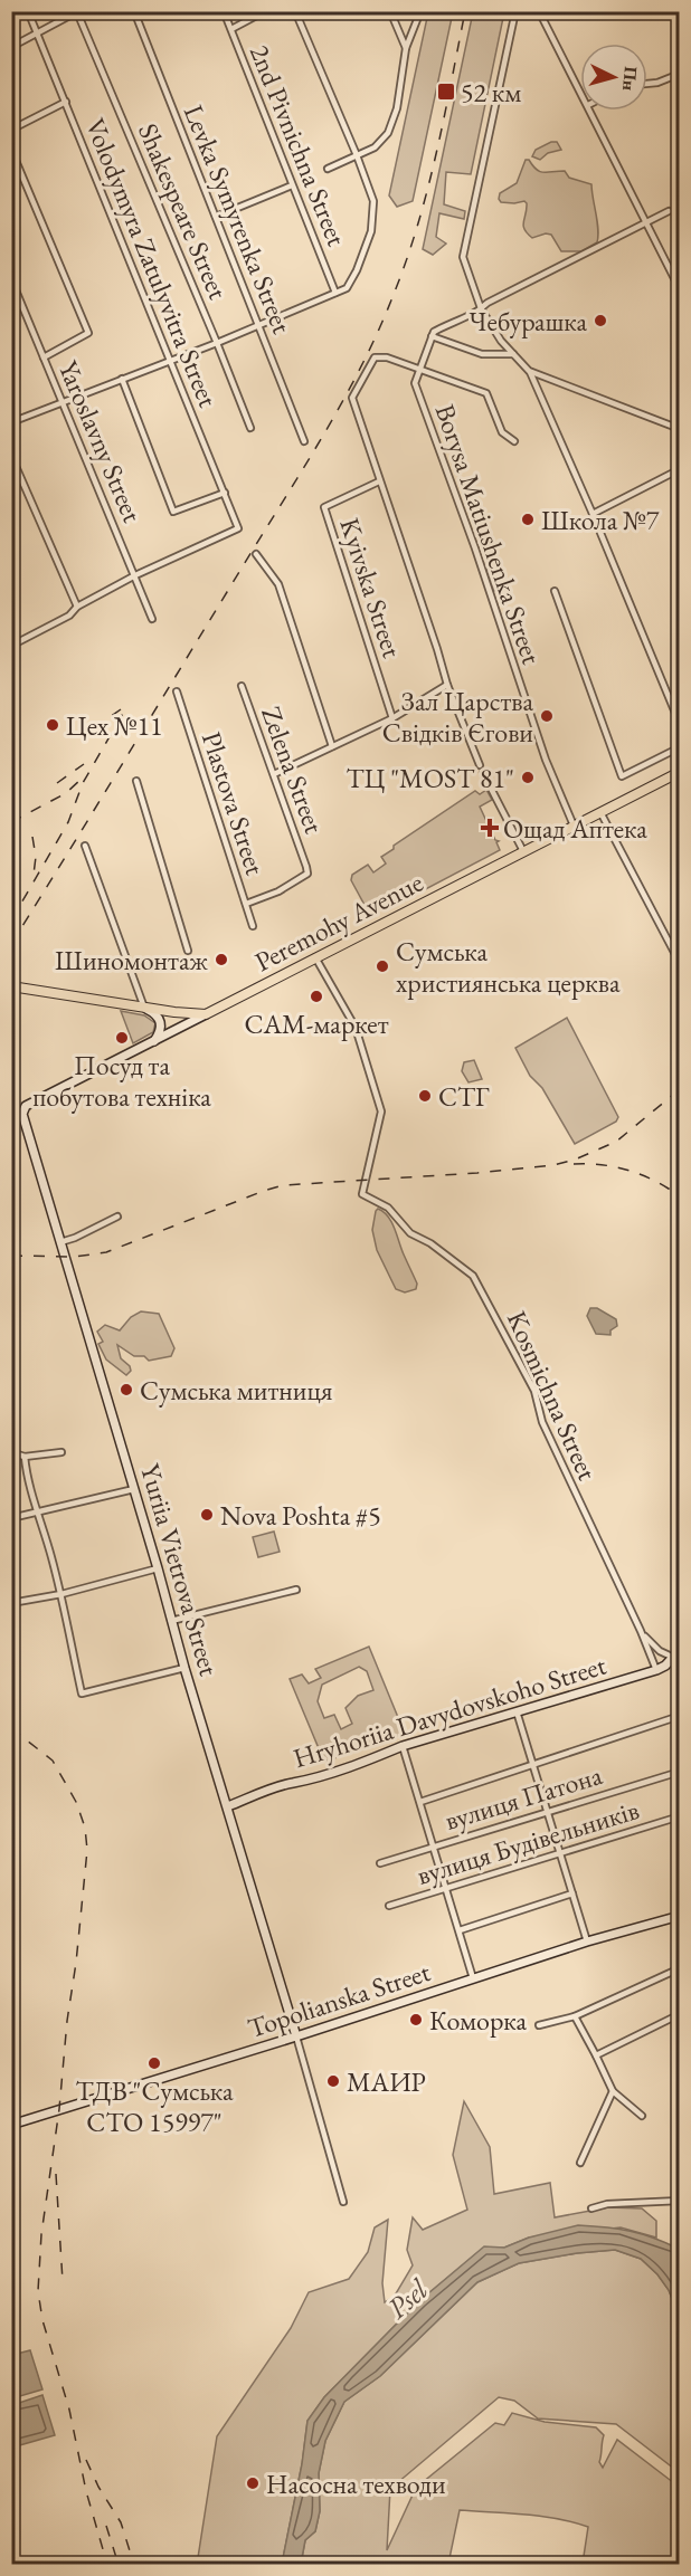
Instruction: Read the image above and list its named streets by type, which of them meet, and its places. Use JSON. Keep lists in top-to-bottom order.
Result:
{
  "streets": {
    "main road": ["Peremohy Avenue"],
    "street": [
      "2nd Pivnichna Street",
      "Shakespeare Street",
      "Levka Symyrenka Street",
      "Volodymyra Zatulyvitra Street",
      "Yaroslavny Street",
      "Borysa Matiushenka Street",
      "Kyivska Street",
      "Zelena Street",
      "Plastova Street",
      "Kosmichna Street",
      "Yuriia Vietrova Street",
      "Hryhoriia Davydovskoho Street",
      "вулиця Патона",
      "вулиця Будівельників",
      "Topolianska Street"
    ]
  },
  "crossings": [
    ["Volodymyra Zatulyvitra Street", "Yaroslavny Street"],
    ["Borysa Matiushenka Street", "Peremohy Avenue"],
    ["Zelena Street", "Plastova Street"],
    ["Peremohy Avenue", "Kosmichna Street"],
    ["Peremohy Avenue", "Yuriia Vietrova Street"],
    ["Kosmichna Street", "Hryhoriia Davydovskoho Street"],
    ["Yuriia Vietrova Street", "Hryhoriia Davydovskoho Street"],
    ["Yuriia Vietrova Street", "Topolianska Street"]
  ],
  "water": ["Psel"],
  "places": {
    "transit": ["52 км"],
    "other": [
      "Чебурашка",
      "Школа №7",
      "Зал Царства Свідків Єгови",
      "Цех №11",
      "ТЦ \"MOST 81\"",
      "Шиномонтаж",
      "Сумська християнська церква",
      "САМ-маркет",
      "Посуд та побутова техніка",
      "СТГ",
      "Сумська митниця",
      "Nova Poshta #5",
      "Коморка",
      "ТДВ \"Сумська СТО 15997\"",
      "МАИР",
      "Насосна техводи"
    ],
    "health": ["Ощад Аптека"]
  },
  "north": "right"
}
